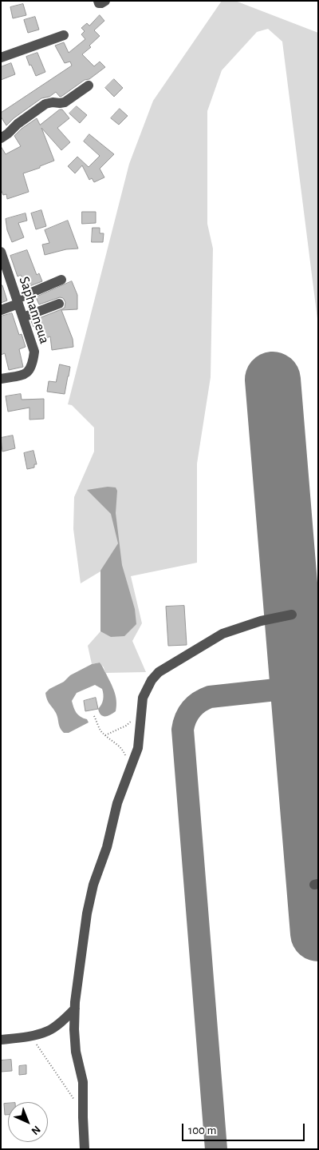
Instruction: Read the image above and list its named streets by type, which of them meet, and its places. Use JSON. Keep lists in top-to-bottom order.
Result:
{
  "streets": {
    "street": ["Saphanneua"]
  },
  "scale_bar": "100 m",
  "north": "bottom right"
}
